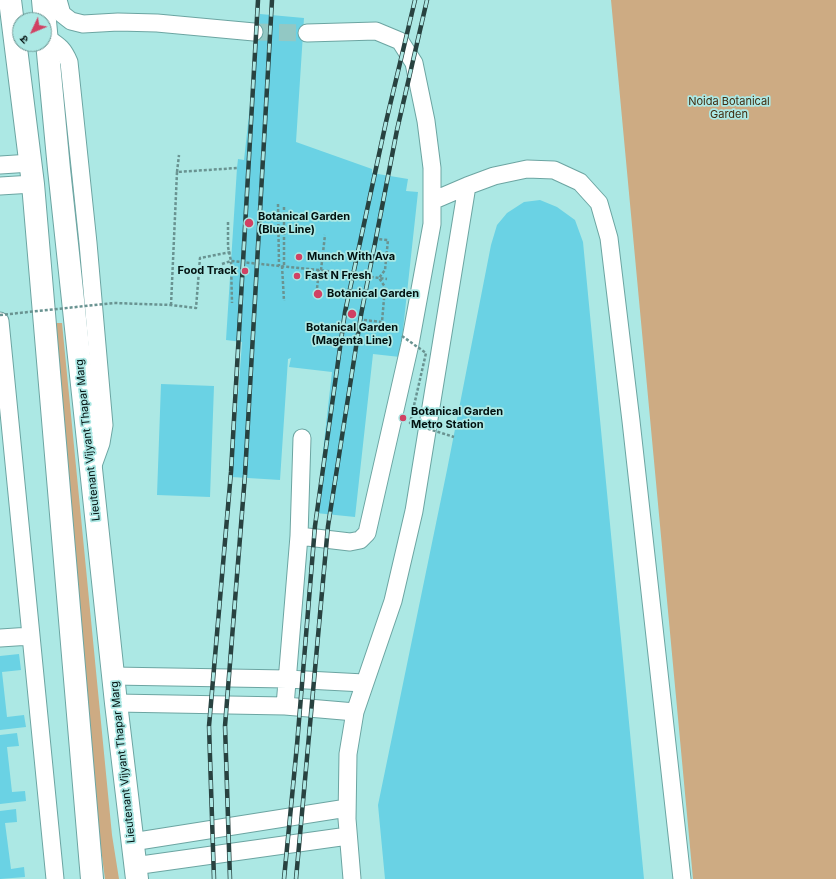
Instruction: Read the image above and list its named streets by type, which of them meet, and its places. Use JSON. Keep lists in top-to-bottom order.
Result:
{
  "streets": {
    "main road": ["Lieutenant Vijyant Thapar Marg"]
  },
  "parks": ["Noida Botanical Garden"],
  "places": [
    "Botanical Garden (Blue Line)",
    "Munch With Ava",
    "Food Track",
    "Fast N Fresh",
    "Botanical Garden",
    "Botanical Garden (Magenta Line)",
    "Botanical Garden Metro Station"
  ],
  "north": "bottom left"
}
